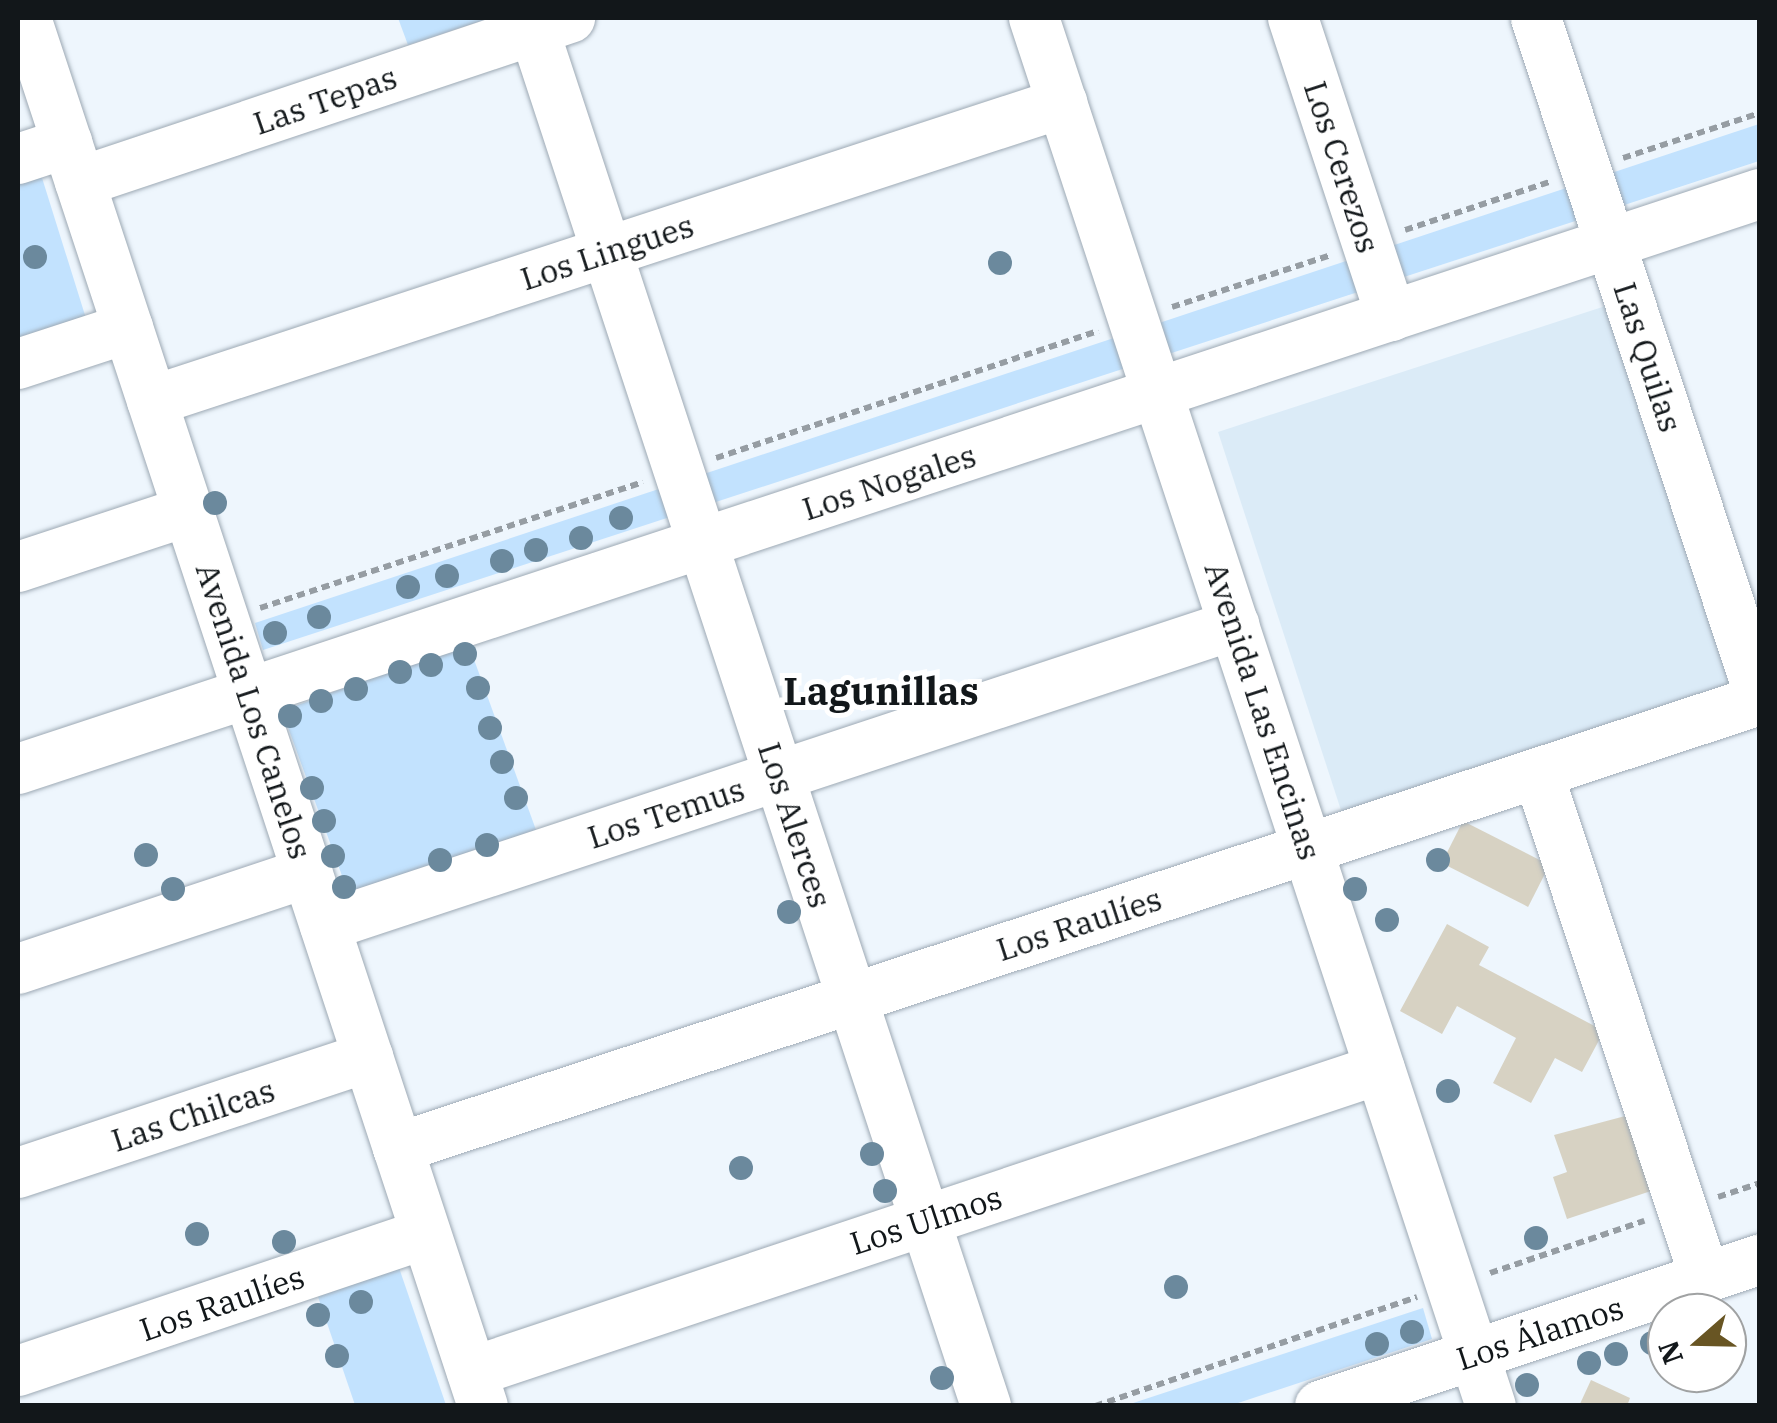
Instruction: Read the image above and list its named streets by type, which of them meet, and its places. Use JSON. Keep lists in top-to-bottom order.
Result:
{
  "streets": {
    "street": [
      "Las Tepas",
      "Los Cerezos",
      "Los Lingues",
      "Las Quilas",
      "Los Nogales",
      "Avenida Los Canelos",
      "Avenida Las Encinas",
      "Los Temus",
      "Los Alerces",
      "Los Raulíes",
      "Las Chilcas",
      "Los Ulmos",
      "Los Álamos"
    ]
  },
  "crossings": [
    ["Las Tepas", "Avenida Los Canelos"],
    ["Las Tepas", "Los Alerces"],
    ["Los Cerezos", "Los Nogales"],
    ["Los Lingues", "Avenida Los Canelos"],
    ["Los Lingues", "Avenida Las Encinas"],
    ["Los Lingues", "Los Alerces"],
    ["Las Quilas", "Los Nogales"],
    ["Las Quilas", "Los Raulíes"],
    ["Los Nogales", "Avenida Los Canelos"],
    ["Los Nogales", "Avenida Las Encinas"],
    ["Los Nogales", "Los Alerces"],
    ["Avenida Los Canelos", "Los Temus"],
    ["Avenida Los Canelos", "Los Raulíes"],
    ["Avenida Los Canelos", "Las Chilcas"],
    ["Avenida Los Canelos", "Los Ulmos"],
    ["Avenida Las Encinas", "Los Temus"],
    ["Avenida Las Encinas", "Los Raulíes"],
    ["Avenida Las Encinas", "Los Ulmos"],
    ["Avenida Las Encinas", "Los Álamos"],
    ["Los Temus", "Los Alerces"],
    ["Los Alerces", "Los Raulíes"],
    ["Los Alerces", "Los Ulmos"]
  ],
  "districts": ["Lagunillas"],
  "north": "left"
}
